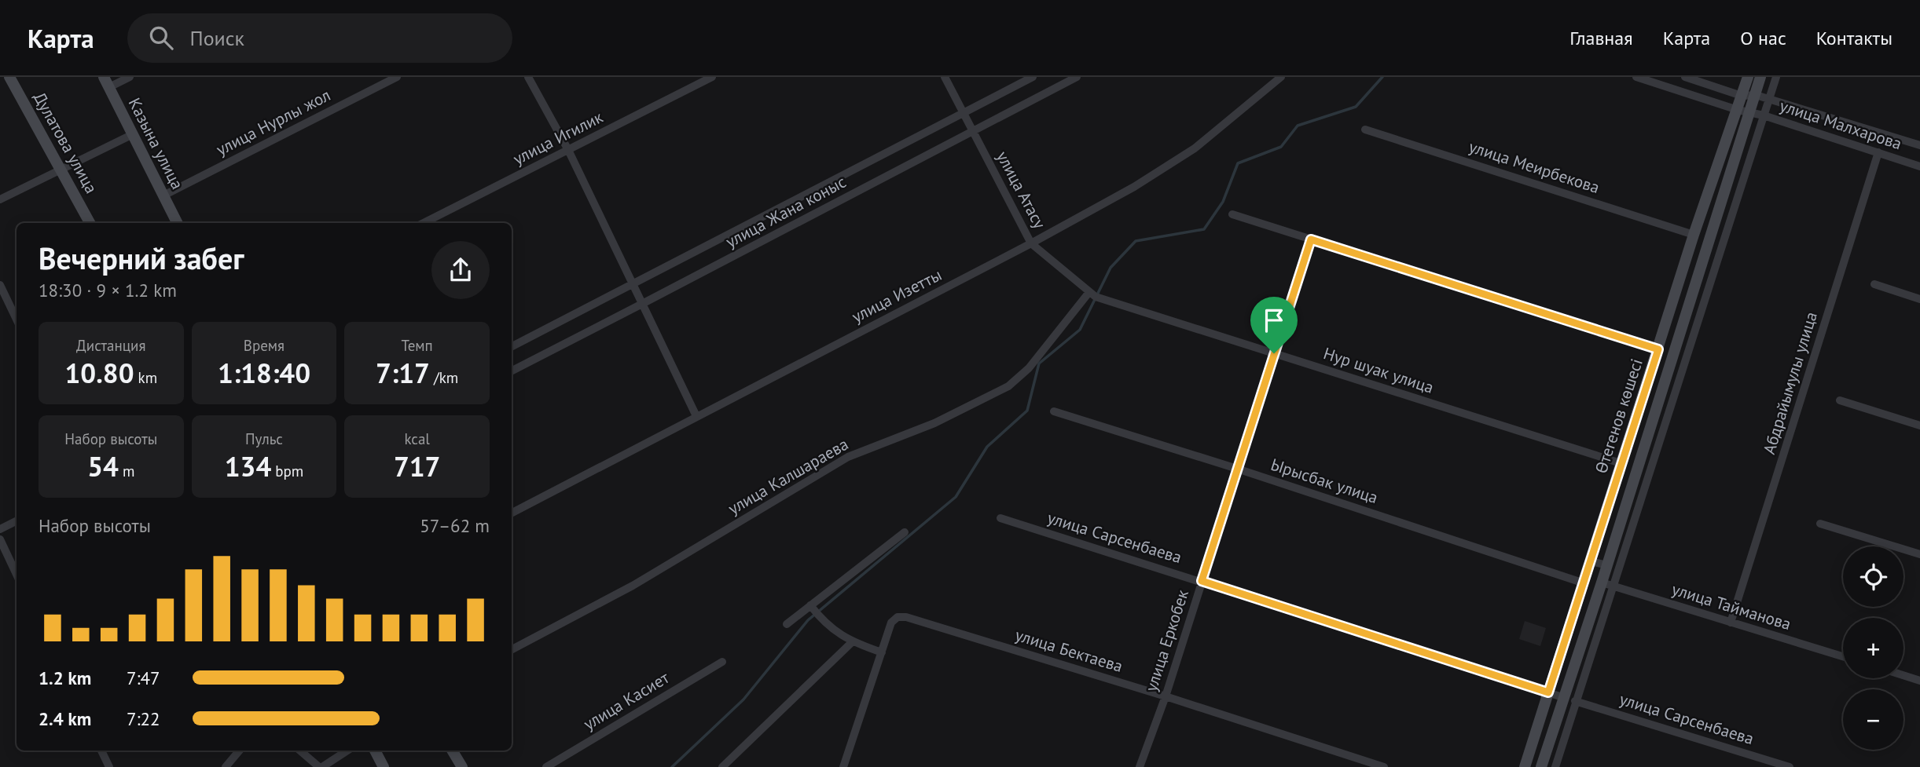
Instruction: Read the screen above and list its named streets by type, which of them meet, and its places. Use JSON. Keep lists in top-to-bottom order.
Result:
{
  "streets": {
    "main road": ["Дулатова улица", "Казына улица", "Өтегенов көшесі"],
    "street": [
      "улица Нурлы жол",
      "улица Малхарова",
      "улица Игилик",
      "улица Меирбекова",
      "улица Атасу",
      "улица Жана коныс",
      "улица Изетты",
      "Нур шуак улица",
      "Абдрайымулы улица",
      "улица Калшараева",
      "Ырысбак улица",
      "улица Сарсенбаева",
      "улица Тайманова",
      "улица Еркобек",
      "улица Бектаева",
      "улица Касиет"
    ]
  },
  "crossings": [
    ["улица Нурлы жол", "Казына улица"],
    ["улица Малхарова", "Абдрайымулы улица"],
    ["улица Малхарова", "Өтегенов көшесі"],
    ["улица Меирбекова", "Өтегенов көшесі"],
    ["улица Атасу", "улица Жана коныс"],
    ["улица Атасу", "улица Изетты"],
    ["улица Атасу", "Нур шуак улица"],
    ["улица Атасу", "улица Калшараева"],
    ["Нур шуак улица", "Өтегенов көшесі"],
    ["Нур шуак улица", "улица Калшараева"],
    ["Нур шуак улица", "улица Еркобек"],
    ["Абдрайымулы улица", "улица Тайманова"],
    ["Өтегенов көшесі", "Ырысбак улица"],
    ["Өтегенов көшесі", "улица Сарсенбаева"],
    ["Өтегенов көшесі", "улица Тайманова"],
    ["Ырысбак улица", "улица Еркобек"],
    ["улица Сарсенбаева", "улица Еркобек"],
    ["улица Еркобек", "улица Бектаева"]
  ],
  "page": {
    "header": "Карта",
    "search": "Поиск",
    "nav": [
      "Главная",
      "Карта",
      "О нас",
      "Контакты"
    ],
    "heading": ["Вечерний забег", "18:30 · 9 × 1.2 km"],
    "stats": [
      ["Дистанция", "10.80 km"],
      ["Время", "1:18:40"],
      ["Темп", "7:17 /km"],
      ["Набор высоты", "54 m"],
      ["Пульс", "134 bpm"],
      ["kcal", "717"]
    ],
    "chart": ["Набор высоты", "57–62 m"],
    "map_buttons": ["+", "−"],
    "list": [
      {
        "name": "1.2 km",
        "note": "7:47"
      },
      {
        "name": "2.4 km",
        "note": "7:22"
      }
    ]
  }
}
